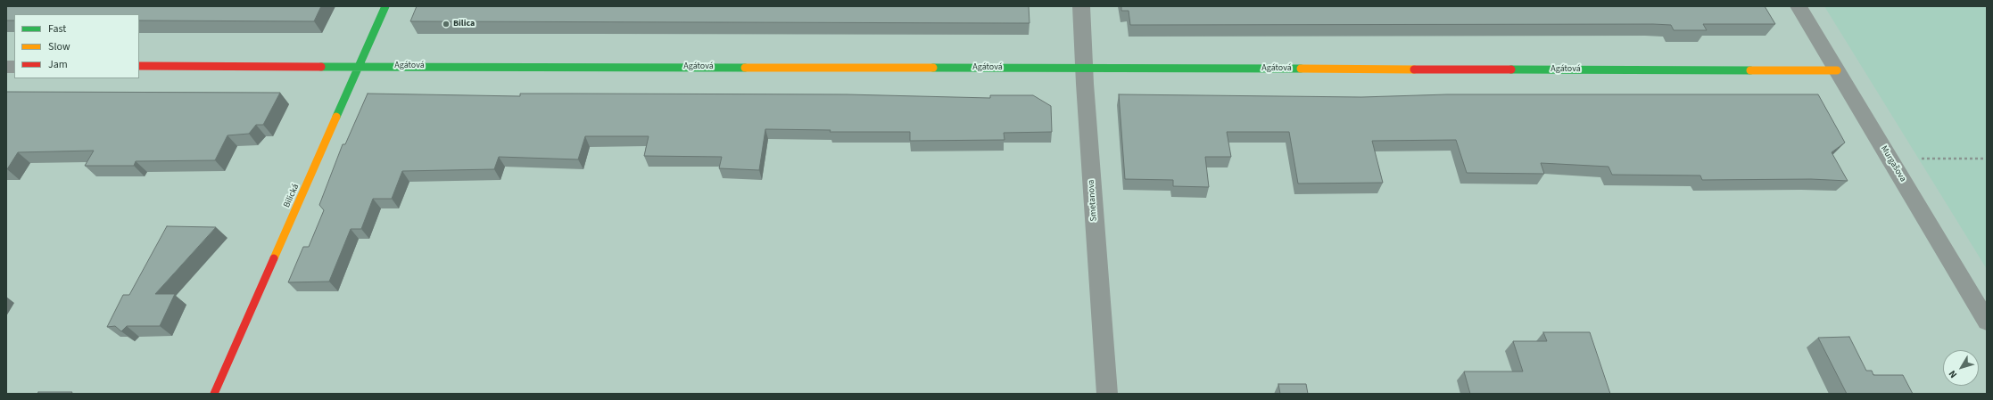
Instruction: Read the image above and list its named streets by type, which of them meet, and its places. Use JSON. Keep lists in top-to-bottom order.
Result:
{
  "streets": {
    "street": [
      "Agátová",
      "Murgašova",
      "Bilická",
      "Smetanova"
    ]
  },
  "crossings": [
    ["Agátová", "Murgašova"],
    ["Agátová", "Bilická"],
    ["Agátová", "Smetanova"]
  ],
  "places": ["Bilica"],
  "legend": ["Fast", "Slow", "Jam"],
  "north": "bottom left"
}
